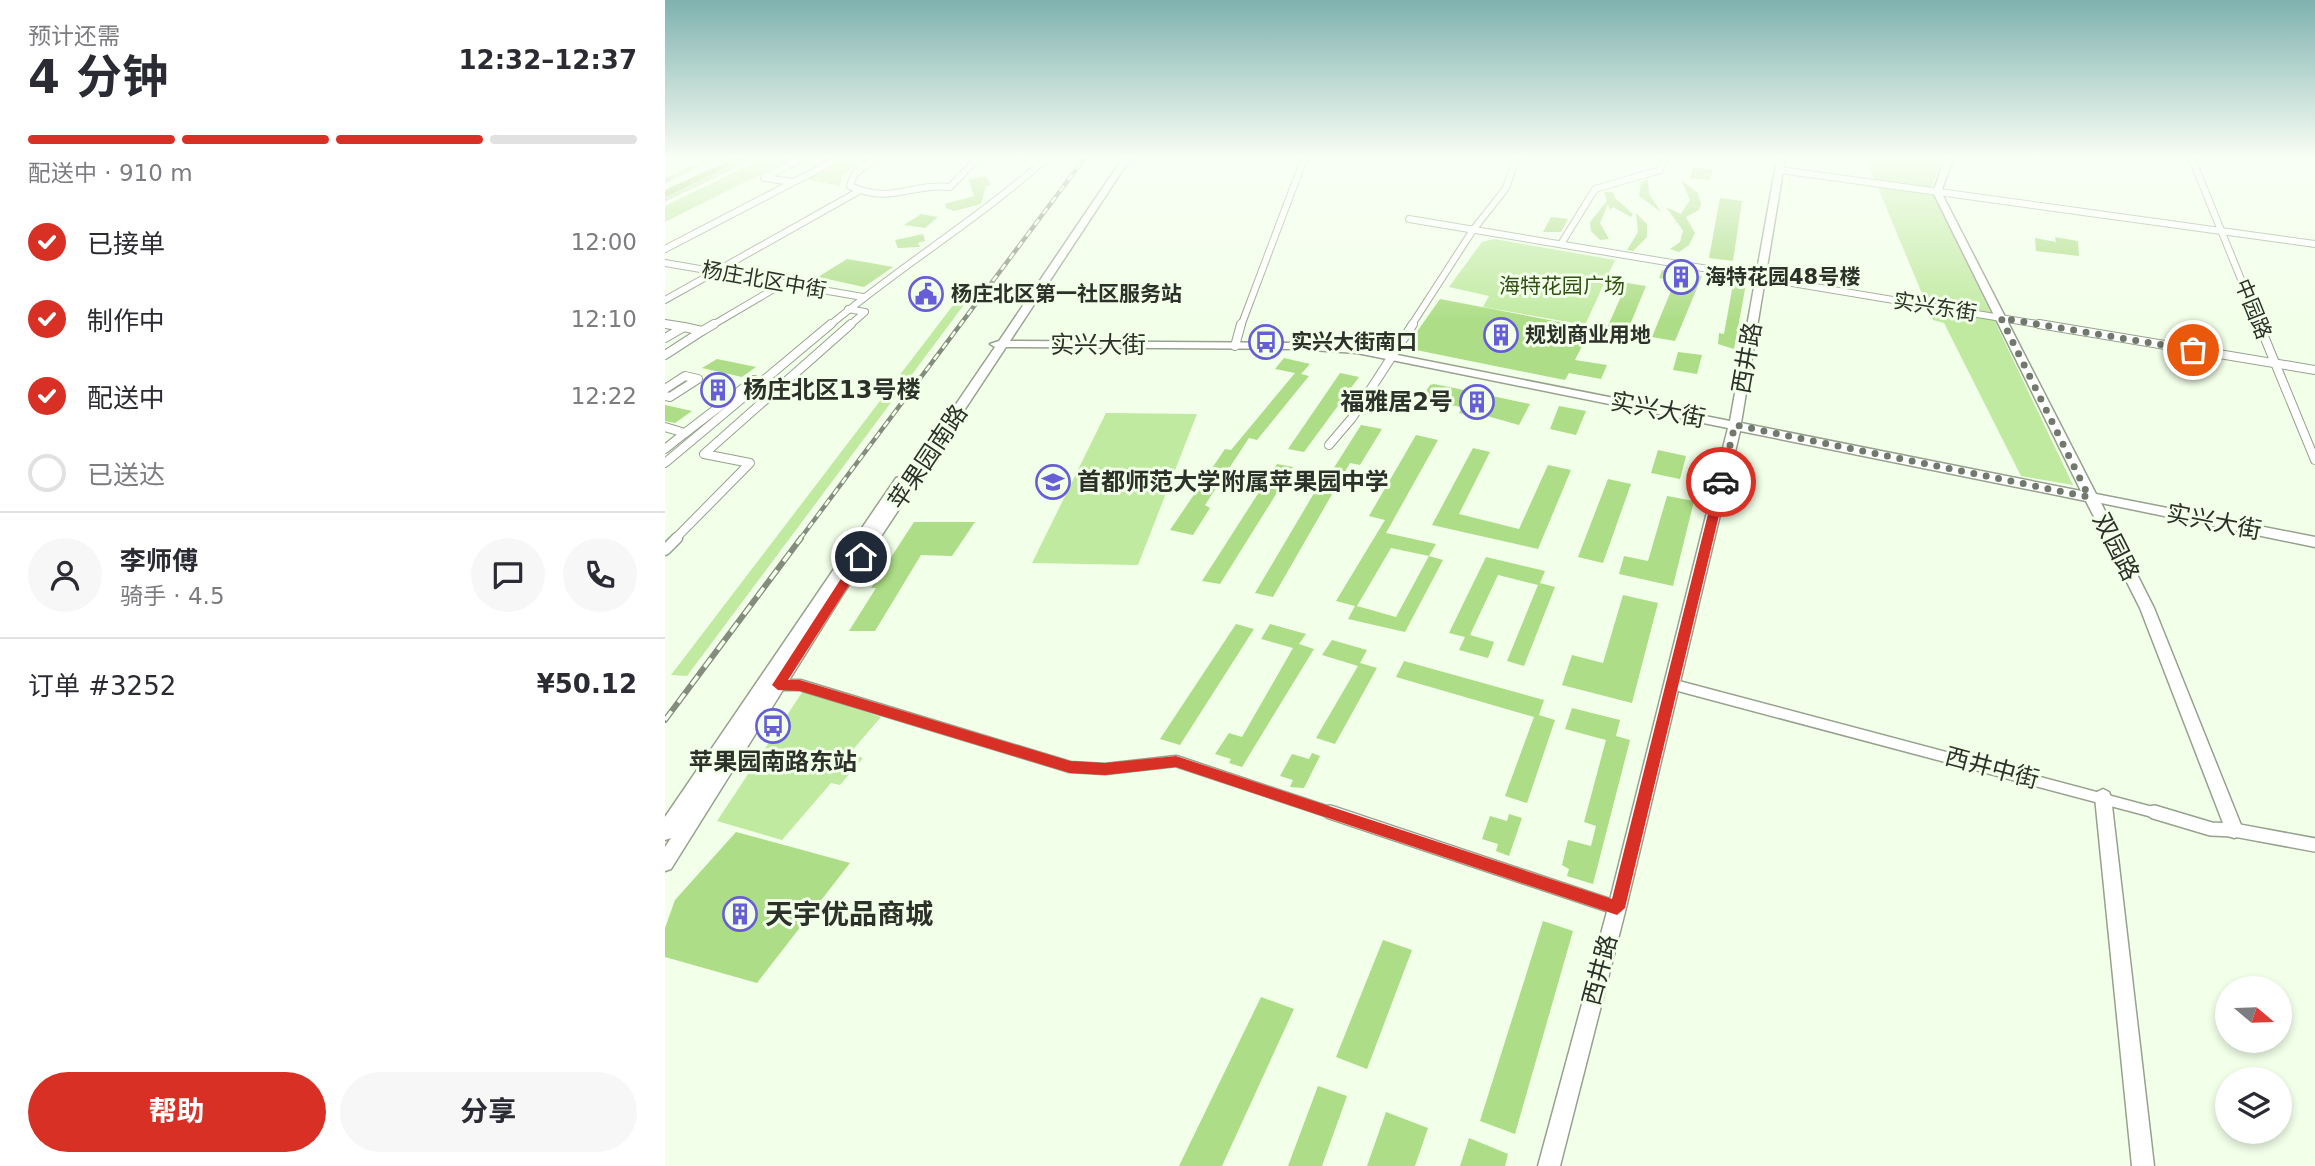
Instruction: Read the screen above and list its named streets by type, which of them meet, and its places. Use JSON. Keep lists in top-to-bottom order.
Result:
{
  "streets": {
    "street": [
      "杨庄北区中街",
      "实兴东街",
      "中园路",
      "实兴大街",
      "西井路",
      "苹果园南路",
      "双园路",
      "西井中街"
    ]
  },
  "crossings": [
    ["实兴东街", "中园路"],
    ["实兴东街", "西井路"],
    ["实兴东街", "双园路"],
    ["实兴大街", "西井路"],
    ["实兴大街", "苹果园南路"],
    ["实兴大街", "双园路"],
    ["西井路", "西井中街"],
    ["双园路", "西井中街"]
  ],
  "parks": ["海特花园广场"],
  "places": {
    "building": [
      "海特花园48号楼",
      "规划商业用地",
      "杨庄北区13号楼",
      "福雅居2号",
      "天宇优品商城"
    ],
    "public building": ["杨庄北区第一社区服务站"],
    "bus stop": ["实兴大街南口", "苹果园南路东站"],
    "school or university": ["首都师范大学附属苹果园中学"]
  },
  "north": "right",
  "page": {
    "heading": ["4 分钟", "预计还需", "12:32–12:37"],
    "panel": [
      "李师傅",
      "骑手 · 4.5",
      "订单 #3252",
      "¥50.12"
    ],
    "bar": "配送中 · 910 m",
    "list": [
      ["已接单", "12:00"],
      ["制作中", "12:10"],
      ["配送中", "12:22"],
      "已送达"
    ],
    "buttons": ["帮助", "分享"]
  }
}
